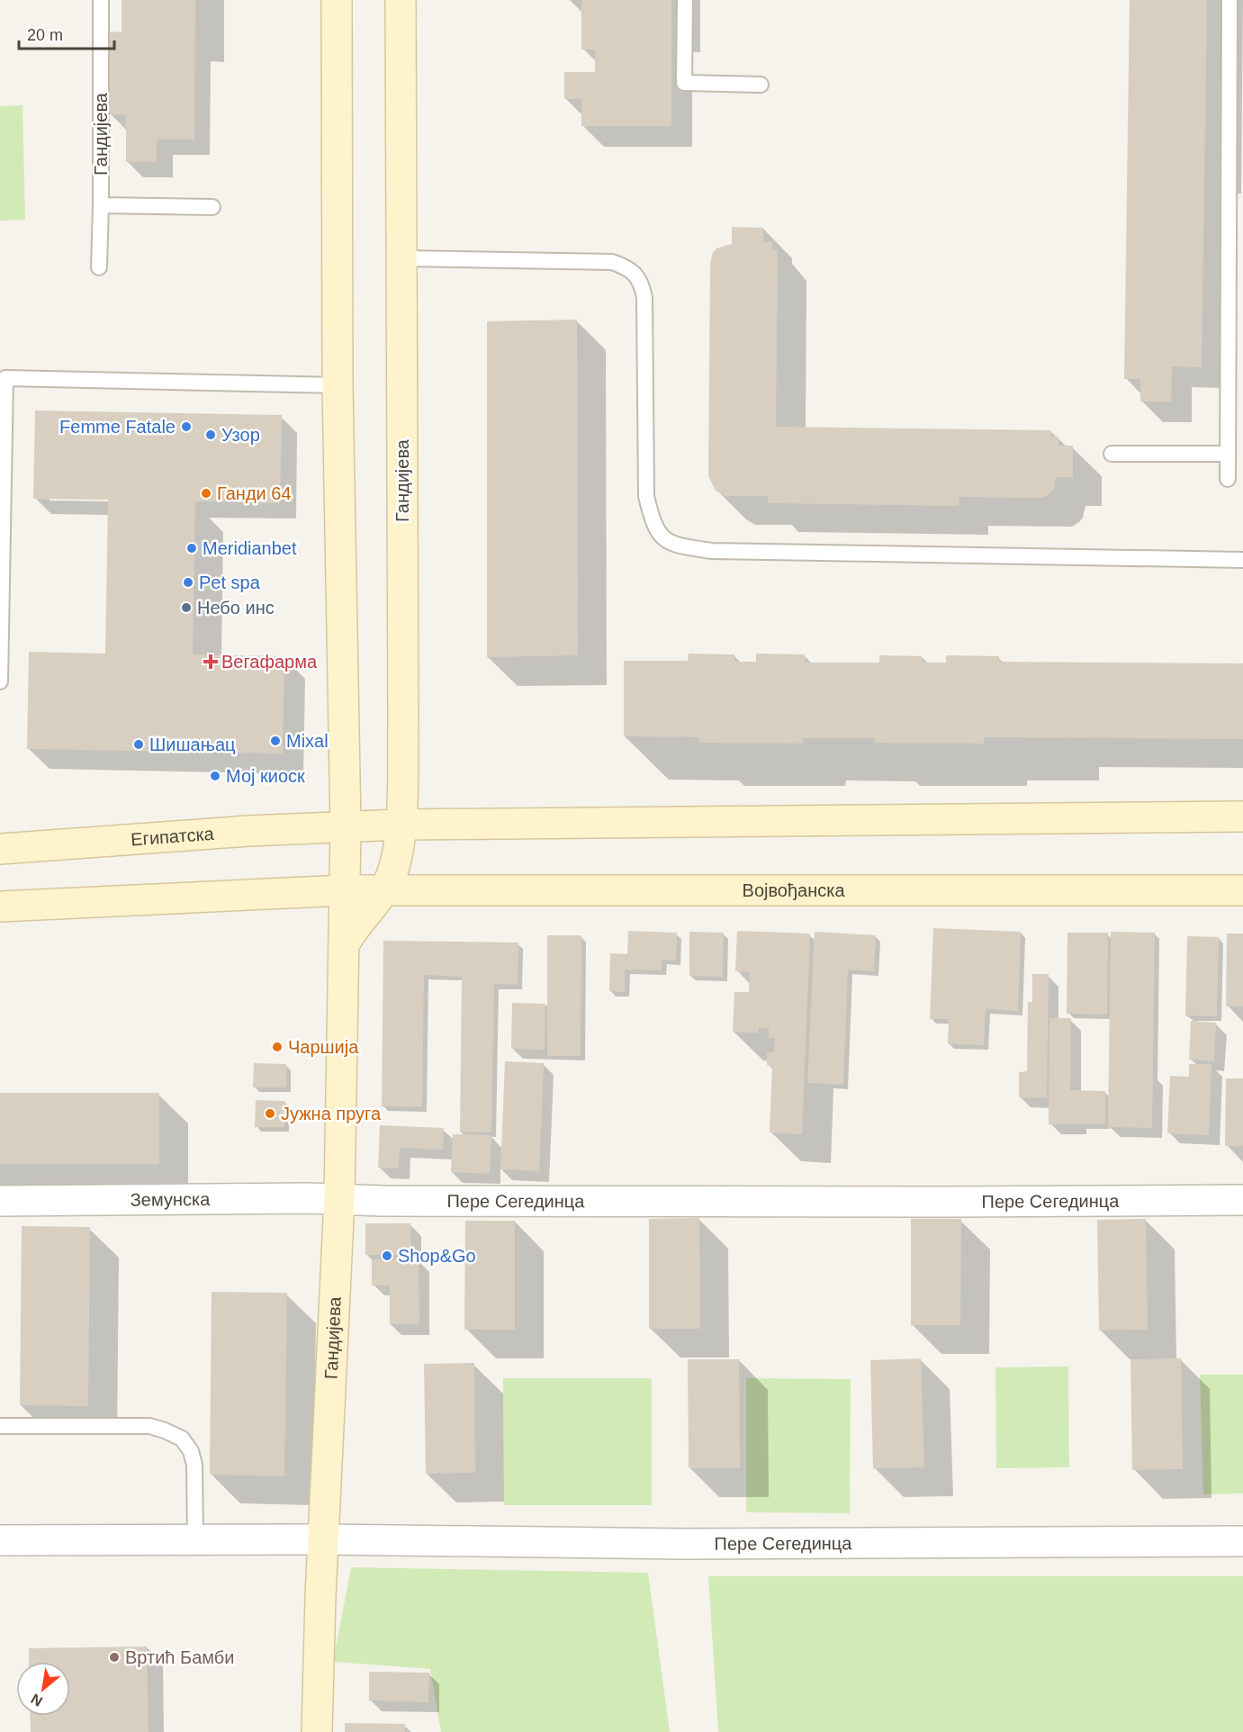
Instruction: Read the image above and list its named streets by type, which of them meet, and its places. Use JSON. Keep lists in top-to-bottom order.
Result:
{
  "streets": {
    "main road": ["Гандијева", "Египатска", "Војвођанска"],
    "street": ["Земунска", "Пере Сегединца"]
  },
  "crossings": [
    ["Гандијева", "Египатска"],
    ["Гандијева", "Војвођанска"],
    ["Гандијева", "Земунска"],
    ["Гандијева", "Пере Сегединца"],
    ["Земунска", "Пере Сегединца"]
  ],
  "places": {
    "other": [
      "Femme Fatale",
      "Узор",
      "Ганди 64",
      "Meridianbet",
      "Pet spa",
      "Небо инс",
      "Mixal",
      "Шишањац",
      "Мој киоск",
      "Чаршија",
      "Јужна пруга",
      "Shop&Go",
      "Вртић Бамби"
    ],
    "health": ["Вегафарма"]
  },
  "scale_bar": "20 m",
  "north": "bottom left"
}
